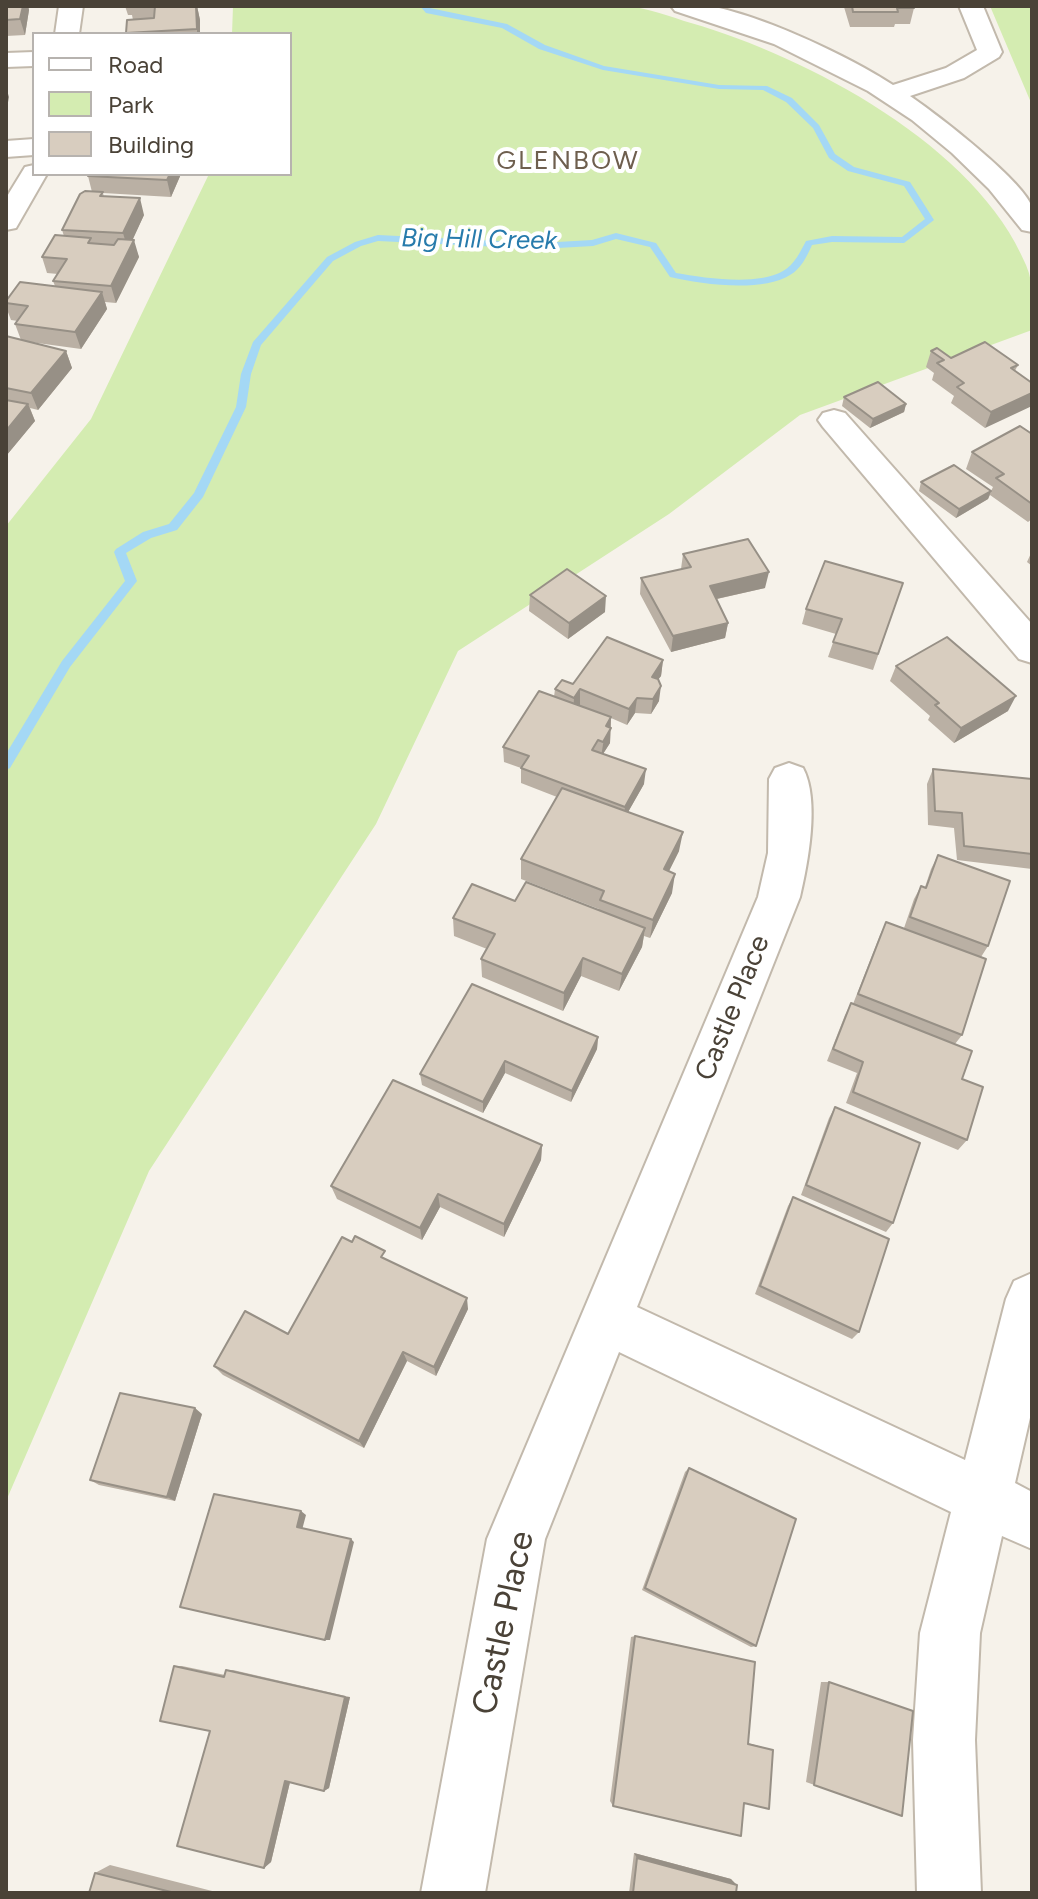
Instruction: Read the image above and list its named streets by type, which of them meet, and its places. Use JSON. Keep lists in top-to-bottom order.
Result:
{
  "streets": {
    "street": ["Castle Place"]
  },
  "districts": ["GLENBOW"],
  "water": ["Big Hill Creek"],
  "legend": ["Road", "Park", "Building"]
}
